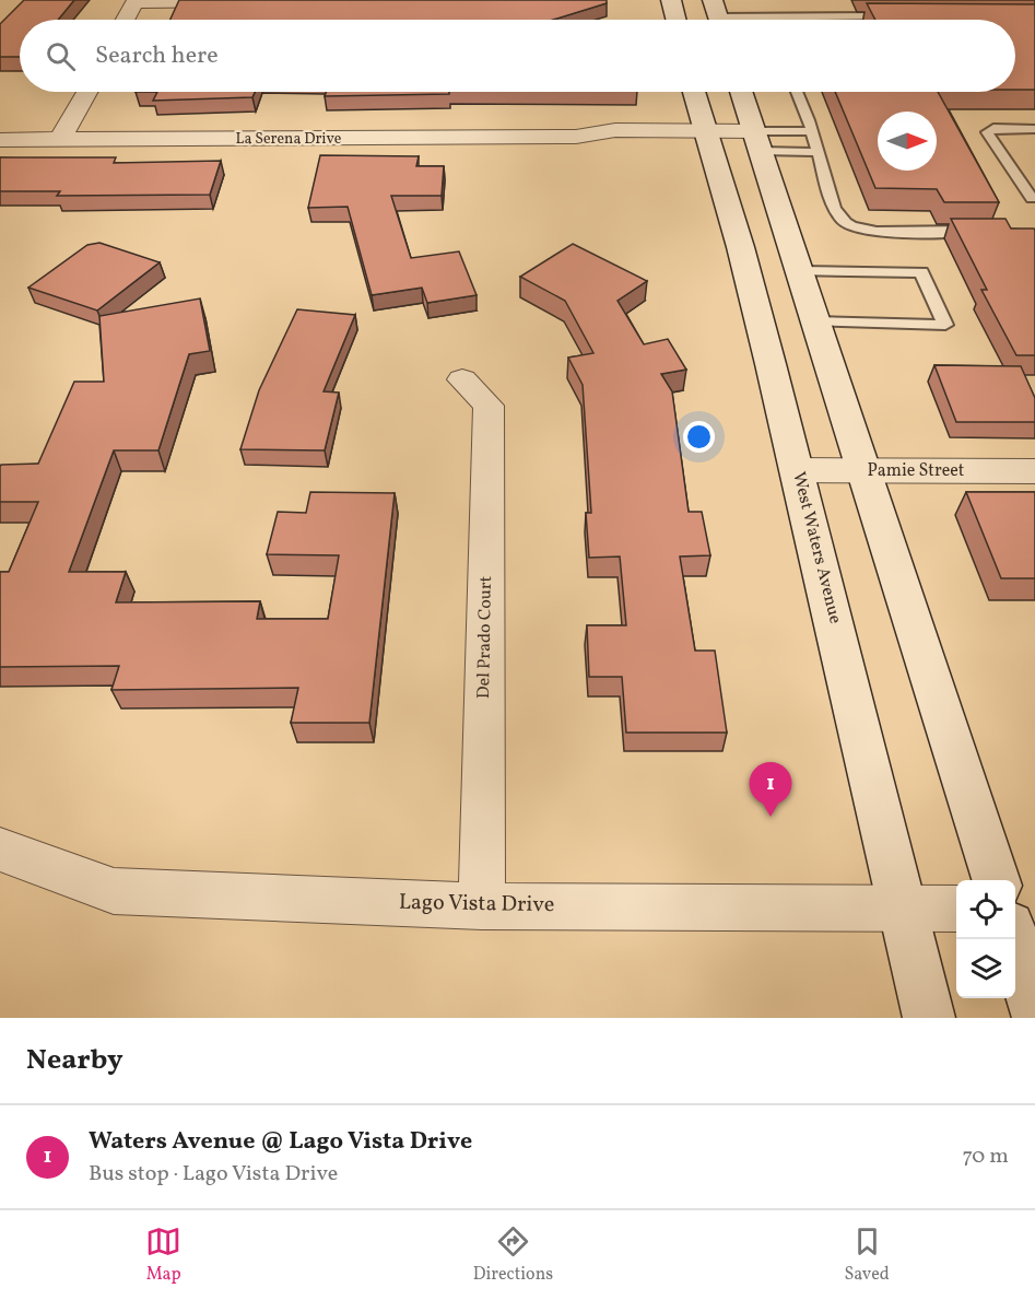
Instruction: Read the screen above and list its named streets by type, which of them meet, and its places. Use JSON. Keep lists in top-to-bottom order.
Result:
{
  "streets": {
    "main road": ["West Waters Avenue"],
    "street": [
      "La Serena Drive",
      "Pamie Street",
      "Del Prado Court",
      "Lago Vista Drive"
    ]
  },
  "crossings": [
    ["La Serena Drive", "West Waters Avenue"],
    ["Pamie Street", "West Waters Avenue"],
    ["West Waters Avenue", "Lago Vista Drive"],
    ["Del Prado Court", "Lago Vista Drive"]
  ],
  "north": "right",
  "page": {
    "search": "Search here",
    "pins": "1",
    "heading": "Nearby",
    "list": [
      {
        "mark": "1",
        "name": "Waters Avenue @ Lago Vista Drive",
        "note": "Bus stop · Lago Vista Drive",
        "value": "70 m"
      }
    ],
    "nav": ["Map", "Directions", "Saved"]
  }
}
